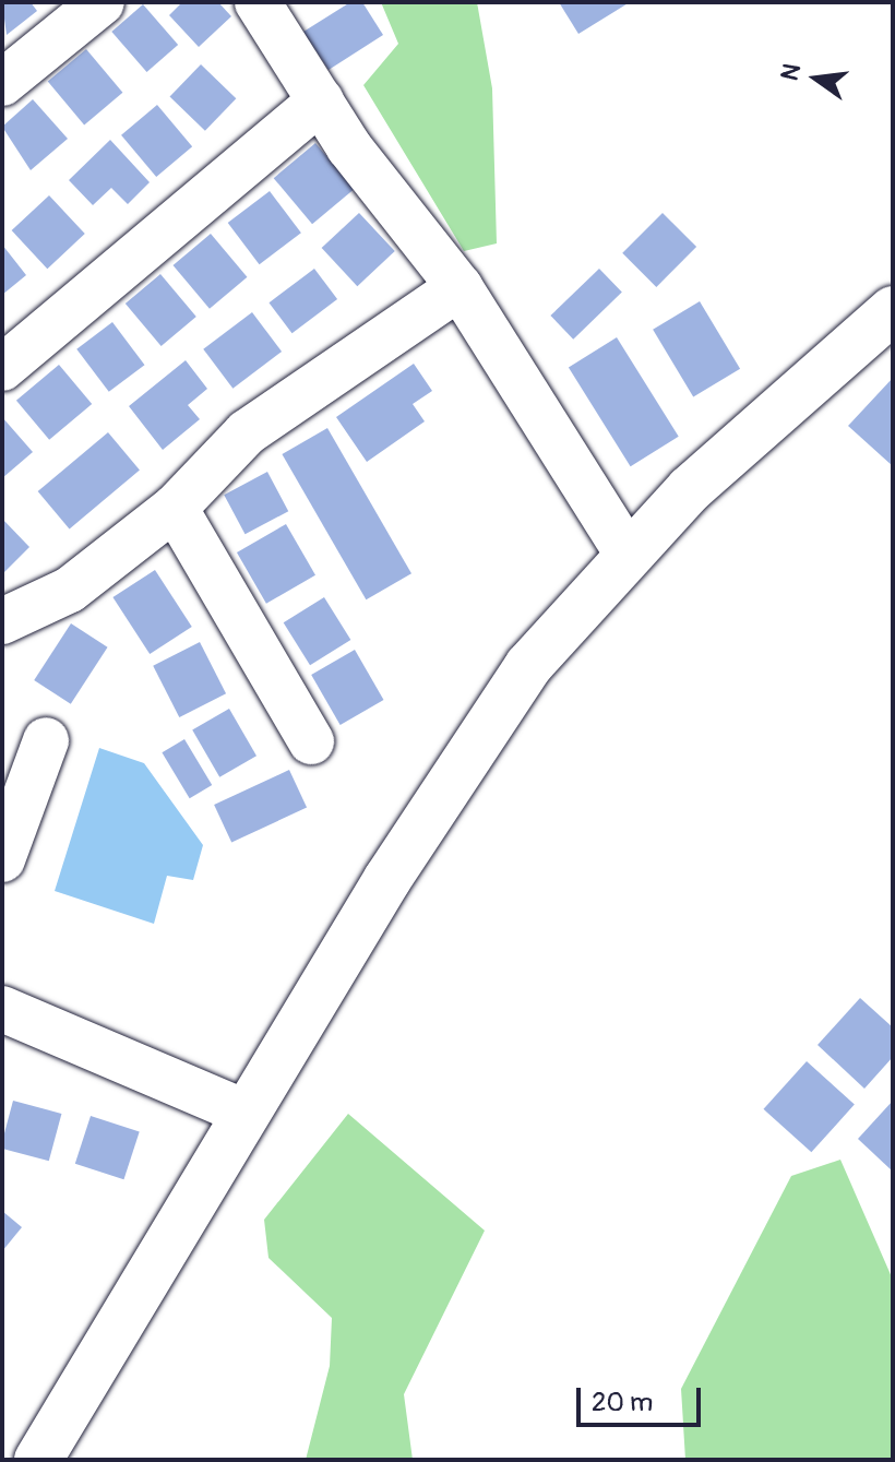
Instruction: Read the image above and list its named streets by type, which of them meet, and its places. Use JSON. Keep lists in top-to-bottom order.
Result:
{
  "scale_bar": "20 m",
  "north": "left"
}
